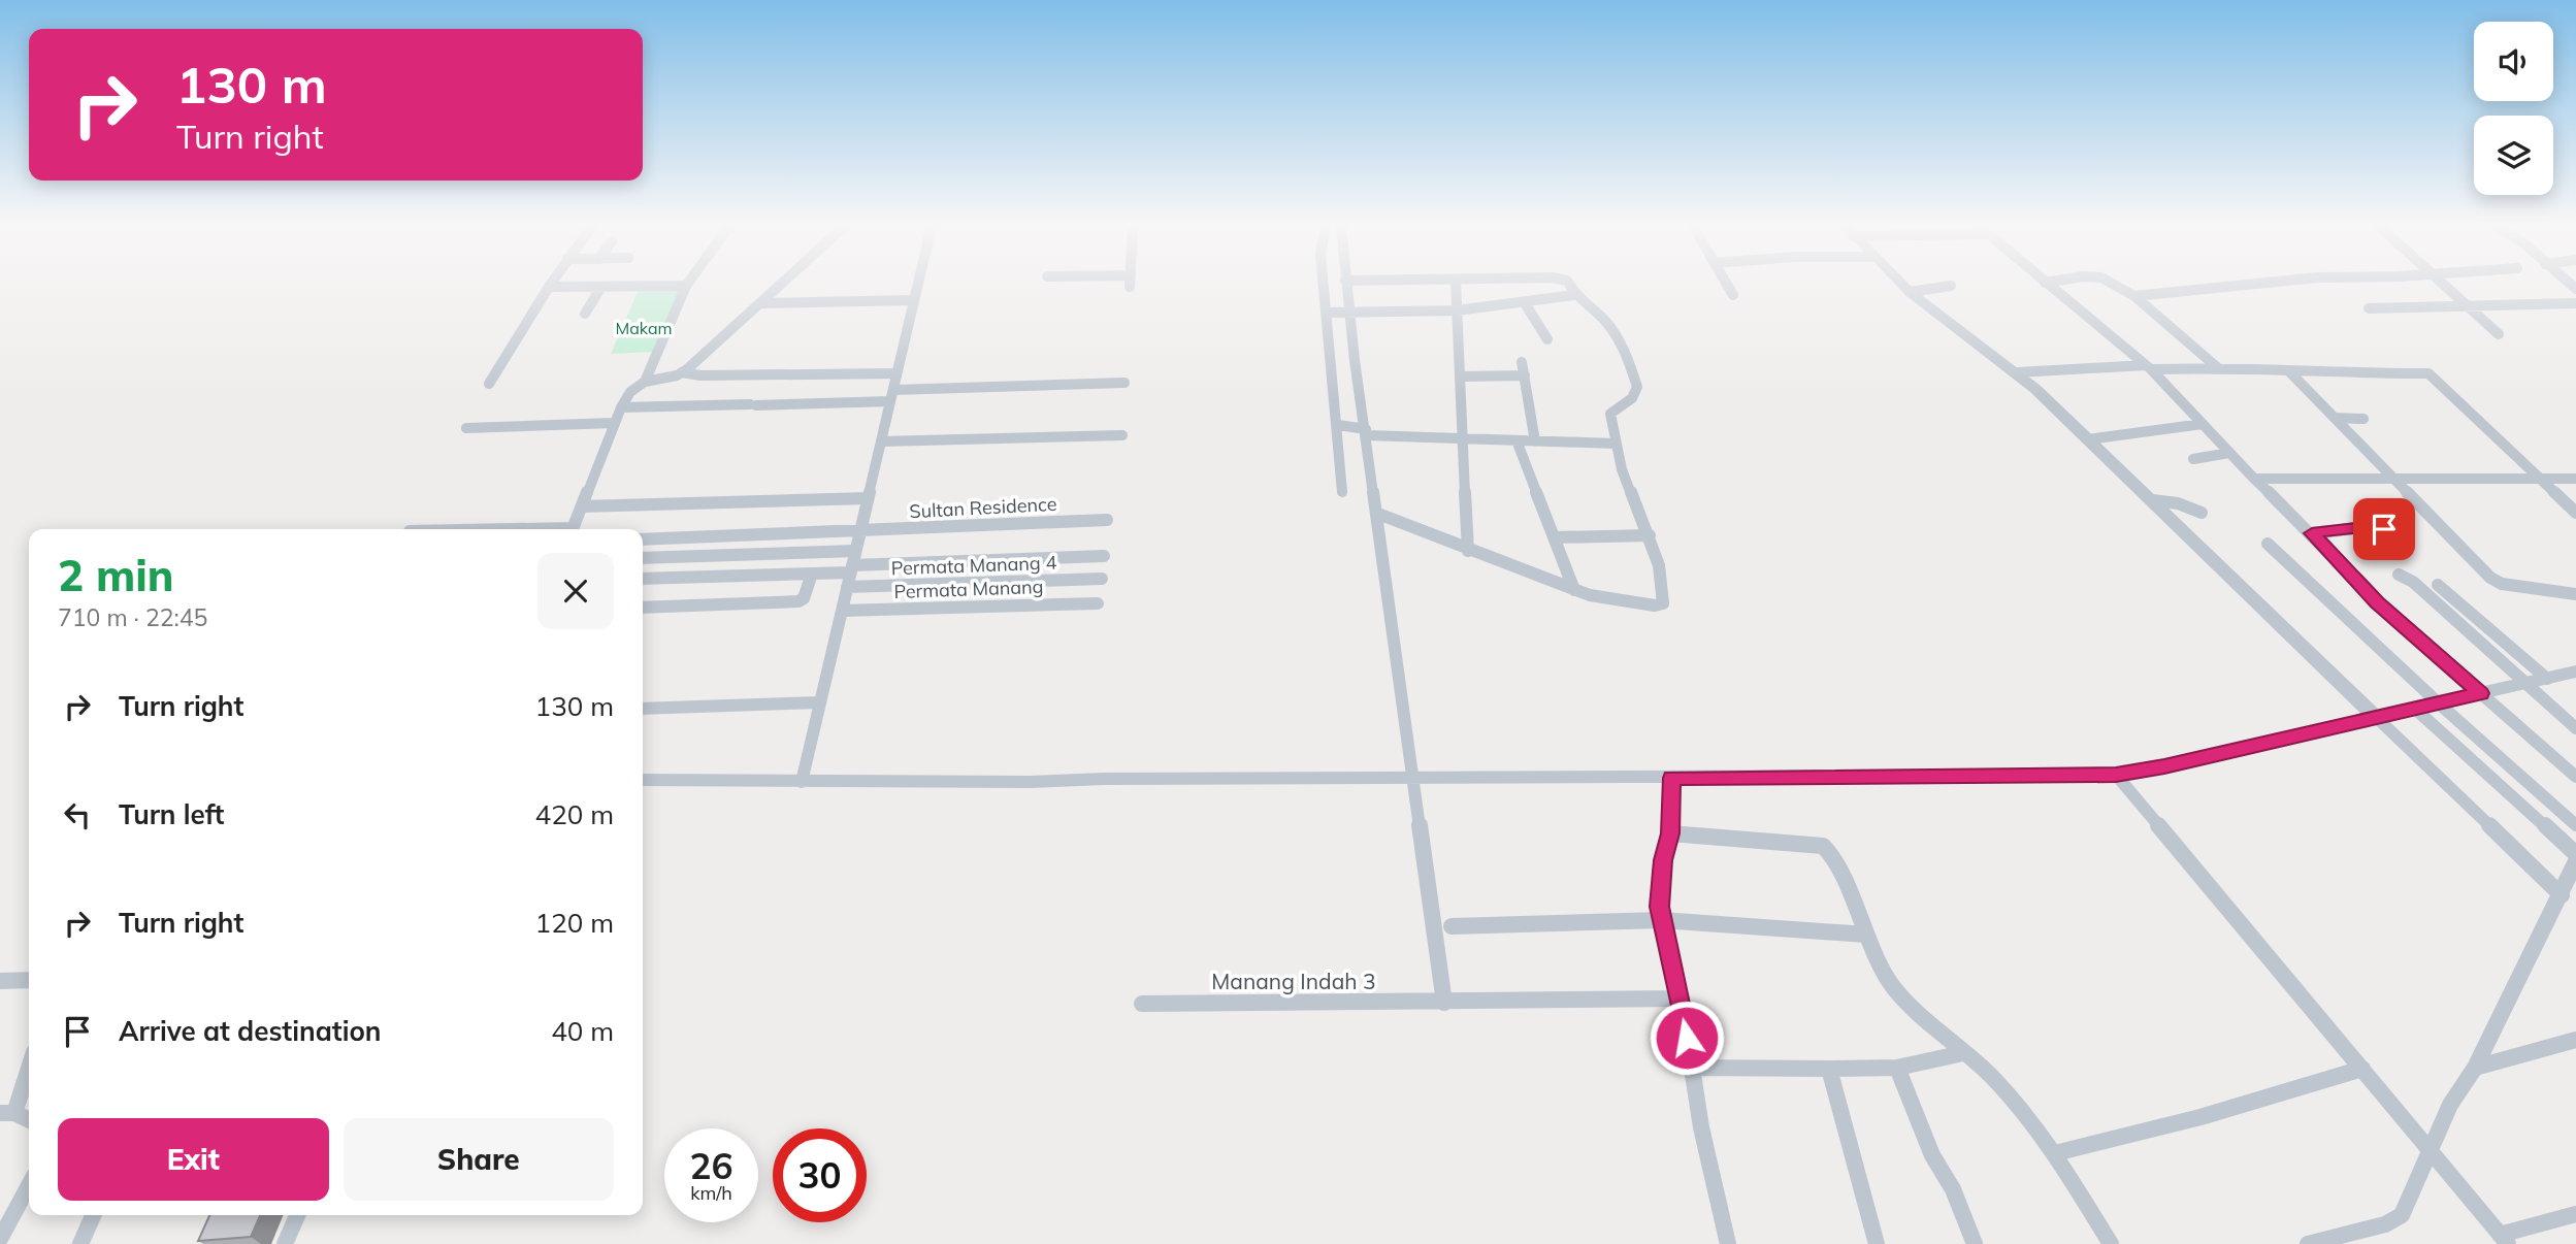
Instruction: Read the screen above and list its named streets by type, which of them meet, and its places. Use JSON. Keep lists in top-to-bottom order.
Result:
{
  "streets": {
    "street": [
      "Sultan Residence",
      "Permata Manang 4",
      "Permata Manang",
      "Manang Indah 3"
    ]
  },
  "parks": ["Makam"],
  "page": {
    "turn": ["130 m", "Turn right"],
    "heading": ["2 min", "710 m · 22:45"],
    "list": [
      {
        "name": "Turn right",
        "value": "130 m"
      },
      {
        "name": "Turn left",
        "value": "420 m"
      },
      {
        "name": "Turn right",
        "value": "120 m"
      },
      {
        "name": "Arrive at destination",
        "value": "40 m"
      }
    ],
    "buttons": ["Exit", "Share"],
    "speed": "26 km/h",
    "limit": "30"
  }
}
